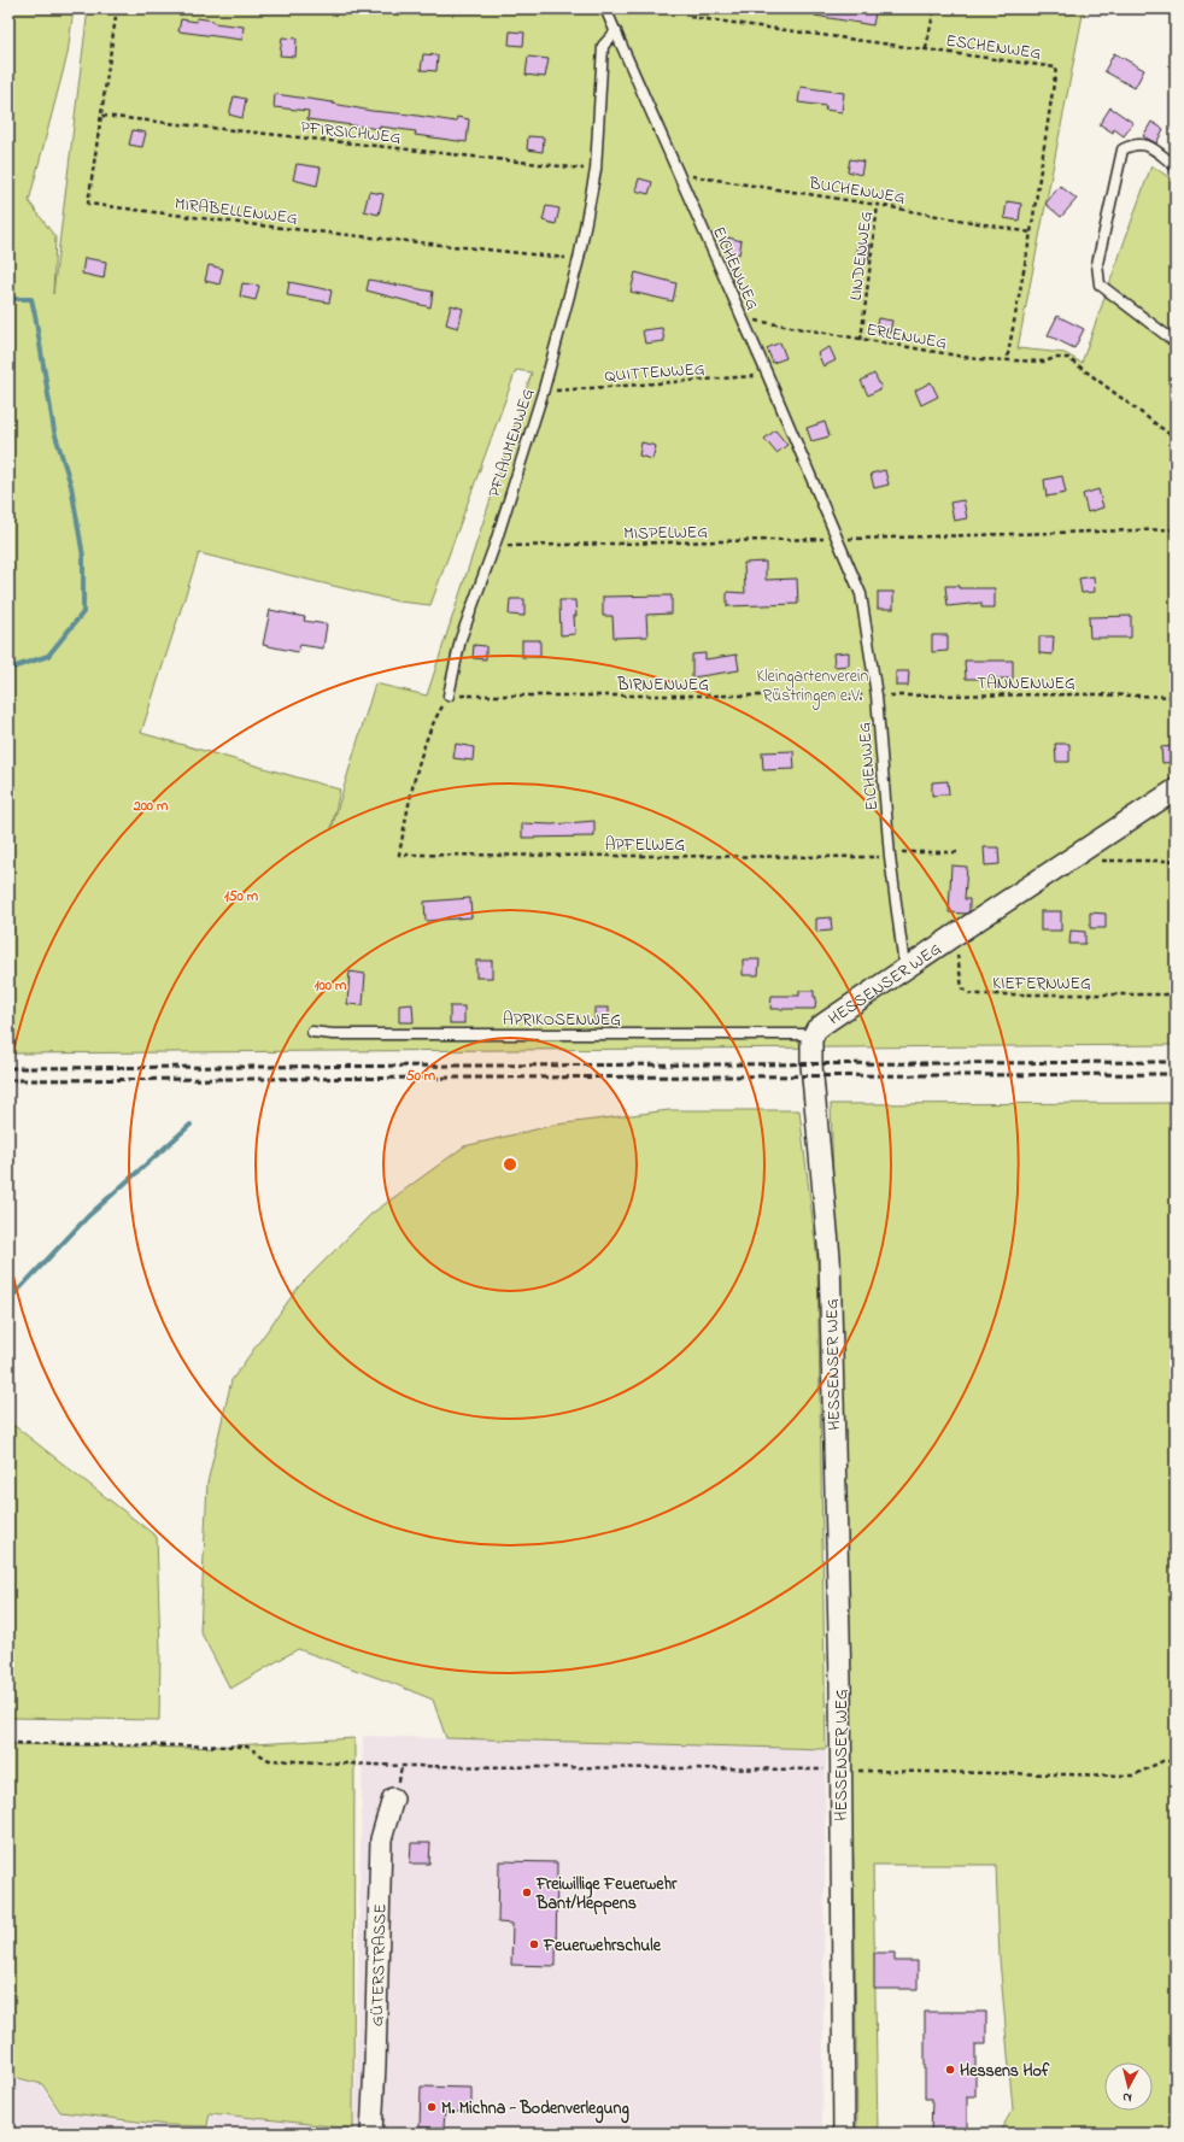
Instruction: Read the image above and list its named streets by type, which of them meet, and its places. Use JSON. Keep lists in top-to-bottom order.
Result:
{
  "streets": {
    "street": ["HESSENSER WEG", "GÜTERSTRASSE"],
    "lane": ["EICHENWEG", "PFLAUMENWEG", "APRIKOSENWEG"],
    "path": [
      "ESCHENWEG",
      "PFIRSICHWEG",
      "BUCHENWEG",
      "MIRABELLENWEG",
      "LINDENWEG",
      "ERLENWEG",
      "QUITTENWEG",
      "MISPELWEG",
      "TANNENWEG",
      "BIRNENWEG",
      "APFELWEG",
      "KIEFERNWEG"
    ]
  },
  "crossings": [
    ["ESCHENWEG", "BUCHENWEG"],
    ["ESCHENWEG", "ERLENWEG"],
    ["PFIRSICHWEG", "MIRABELLENWEG"],
    ["PFIRSICHWEG", "PFLAUMENWEG"],
    ["BUCHENWEG", "LINDENWEG"],
    ["BUCHENWEG", "EICHENWEG"],
    ["MIRABELLENWEG", "PFLAUMENWEG"],
    ["LINDENWEG", "ERLENWEG"],
    ["EICHENWEG", "ERLENWEG"],
    ["EICHENWEG", "QUITTENWEG"],
    ["EICHENWEG", "PFLAUMENWEG"],
    ["EICHENWEG", "MISPELWEG"],
    ["EICHENWEG", "TANNENWEG"],
    ["EICHENWEG", "BIRNENWEG"],
    ["EICHENWEG", "APFELWEG"],
    ["EICHENWEG", "HESSENSER WEG"],
    ["QUITTENWEG", "PFLAUMENWEG"],
    ["PFLAUMENWEG", "MISPELWEG"],
    ["PFLAUMENWEG", "BIRNENWEG"],
    ["PFLAUMENWEG", "APFELWEG"],
    ["TANNENWEG", "BIRNENWEG"],
    ["BIRNENWEG", "APFELWEG"],
    ["HESSENSER WEG", "KIEFERNWEG"],
    ["HESSENSER WEG", "APRIKOSENWEG"]
  ],
  "parks": ["Kleingartenverein Rüstringen e.V."],
  "places": [
    "Freiwillige Feuerwehr Bant/Heppens",
    "Feuerwehrschule",
    "Hessens Hof",
    "M. Michna - Bodenverlegung"
  ],
  "north": "bottom",
  "rings": [
    "200 m",
    "150 m",
    "100 m",
    "50 m"
  ]
}
